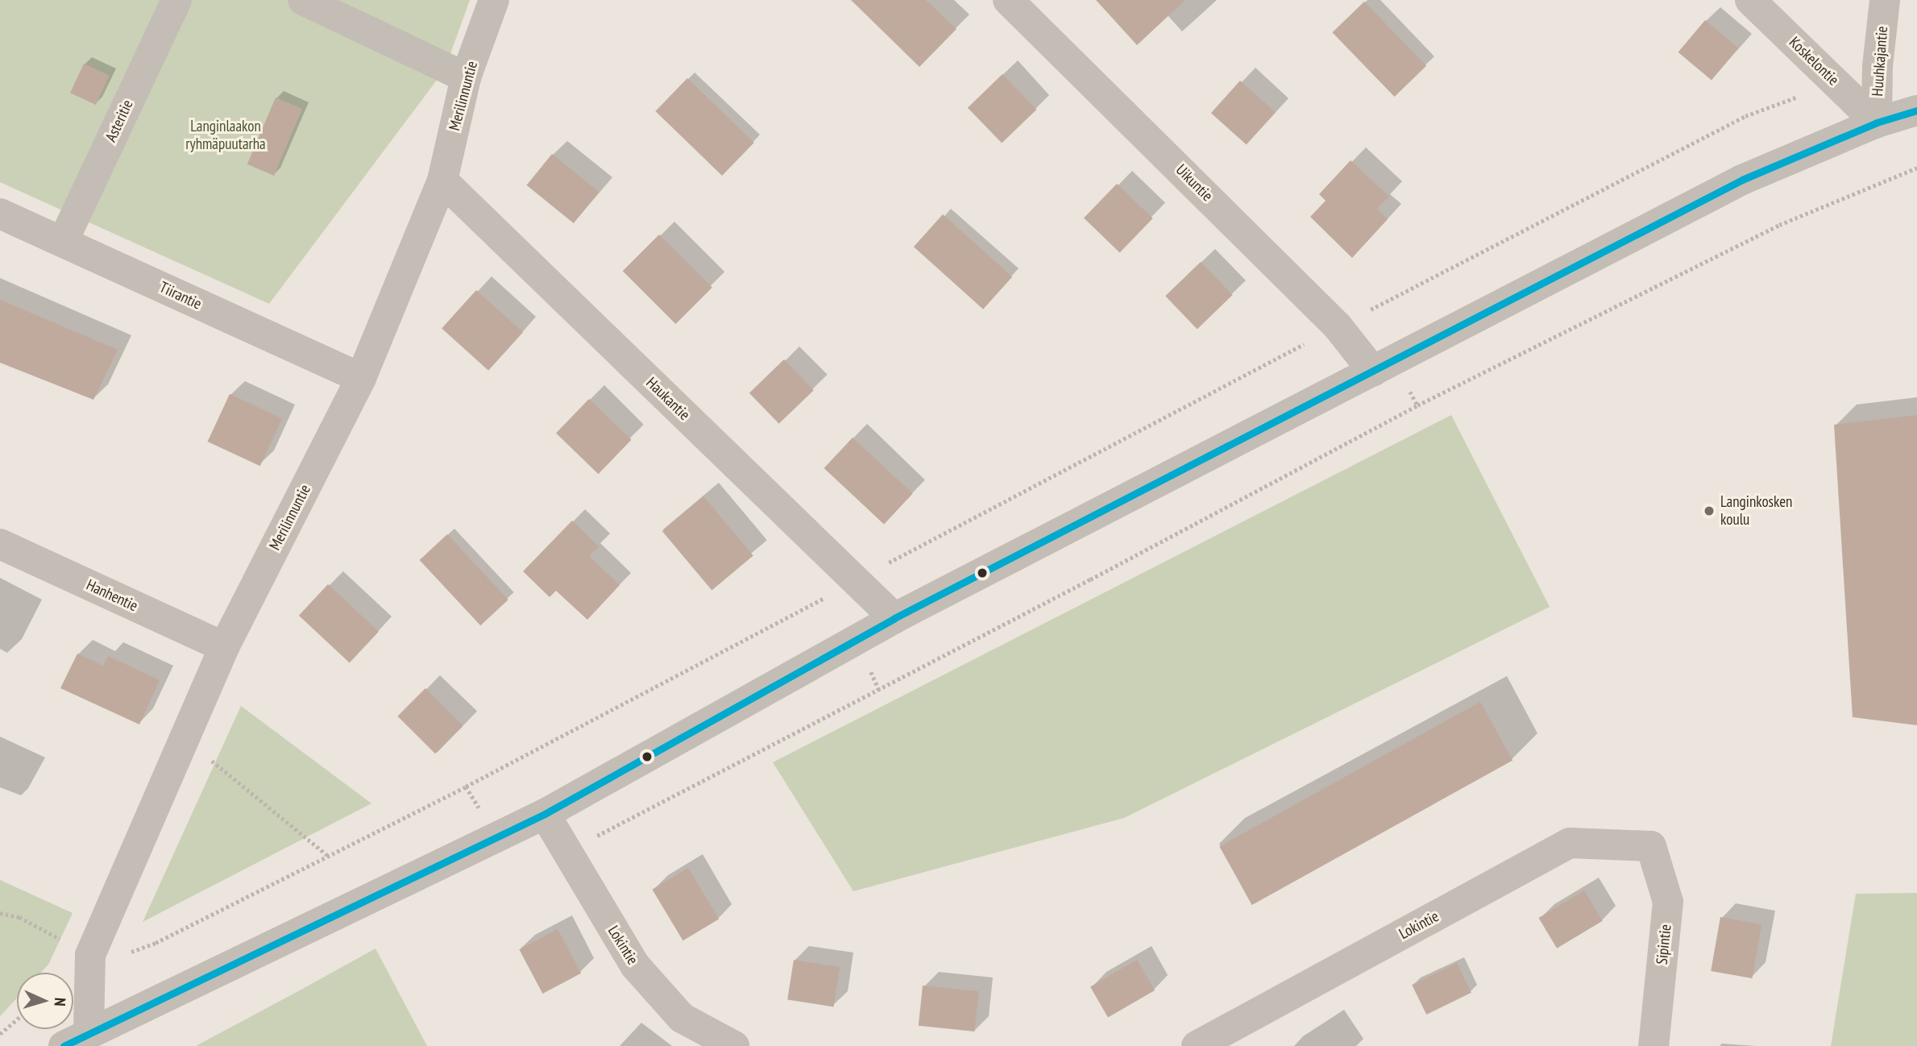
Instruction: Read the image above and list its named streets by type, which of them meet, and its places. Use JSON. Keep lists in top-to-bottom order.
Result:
{
  "streets": {
    "street": [
      "Koskelontie",
      "Huuhkajantie",
      "Merilinnuntie",
      "Asteritie",
      "Uikuntie",
      "Tiirantie",
      "Haukantie",
      "Hanhentie",
      "Lokintie",
      "Sipintie"
    ]
  },
  "crossings": [
    ["Koskelontie", "Huuhkajantie"],
    ["Merilinnuntie", "Tiirantie"],
    ["Merilinnuntie", "Haukantie"],
    ["Merilinnuntie", "Hanhentie"],
    ["Asteritie", "Tiirantie"],
    ["Lokintie", "Sipintie"]
  ],
  "parks": ["Langinlaakon ryhmäpuutarha"],
  "places": ["Langinkosken koulu"],
  "north": "right"
}
